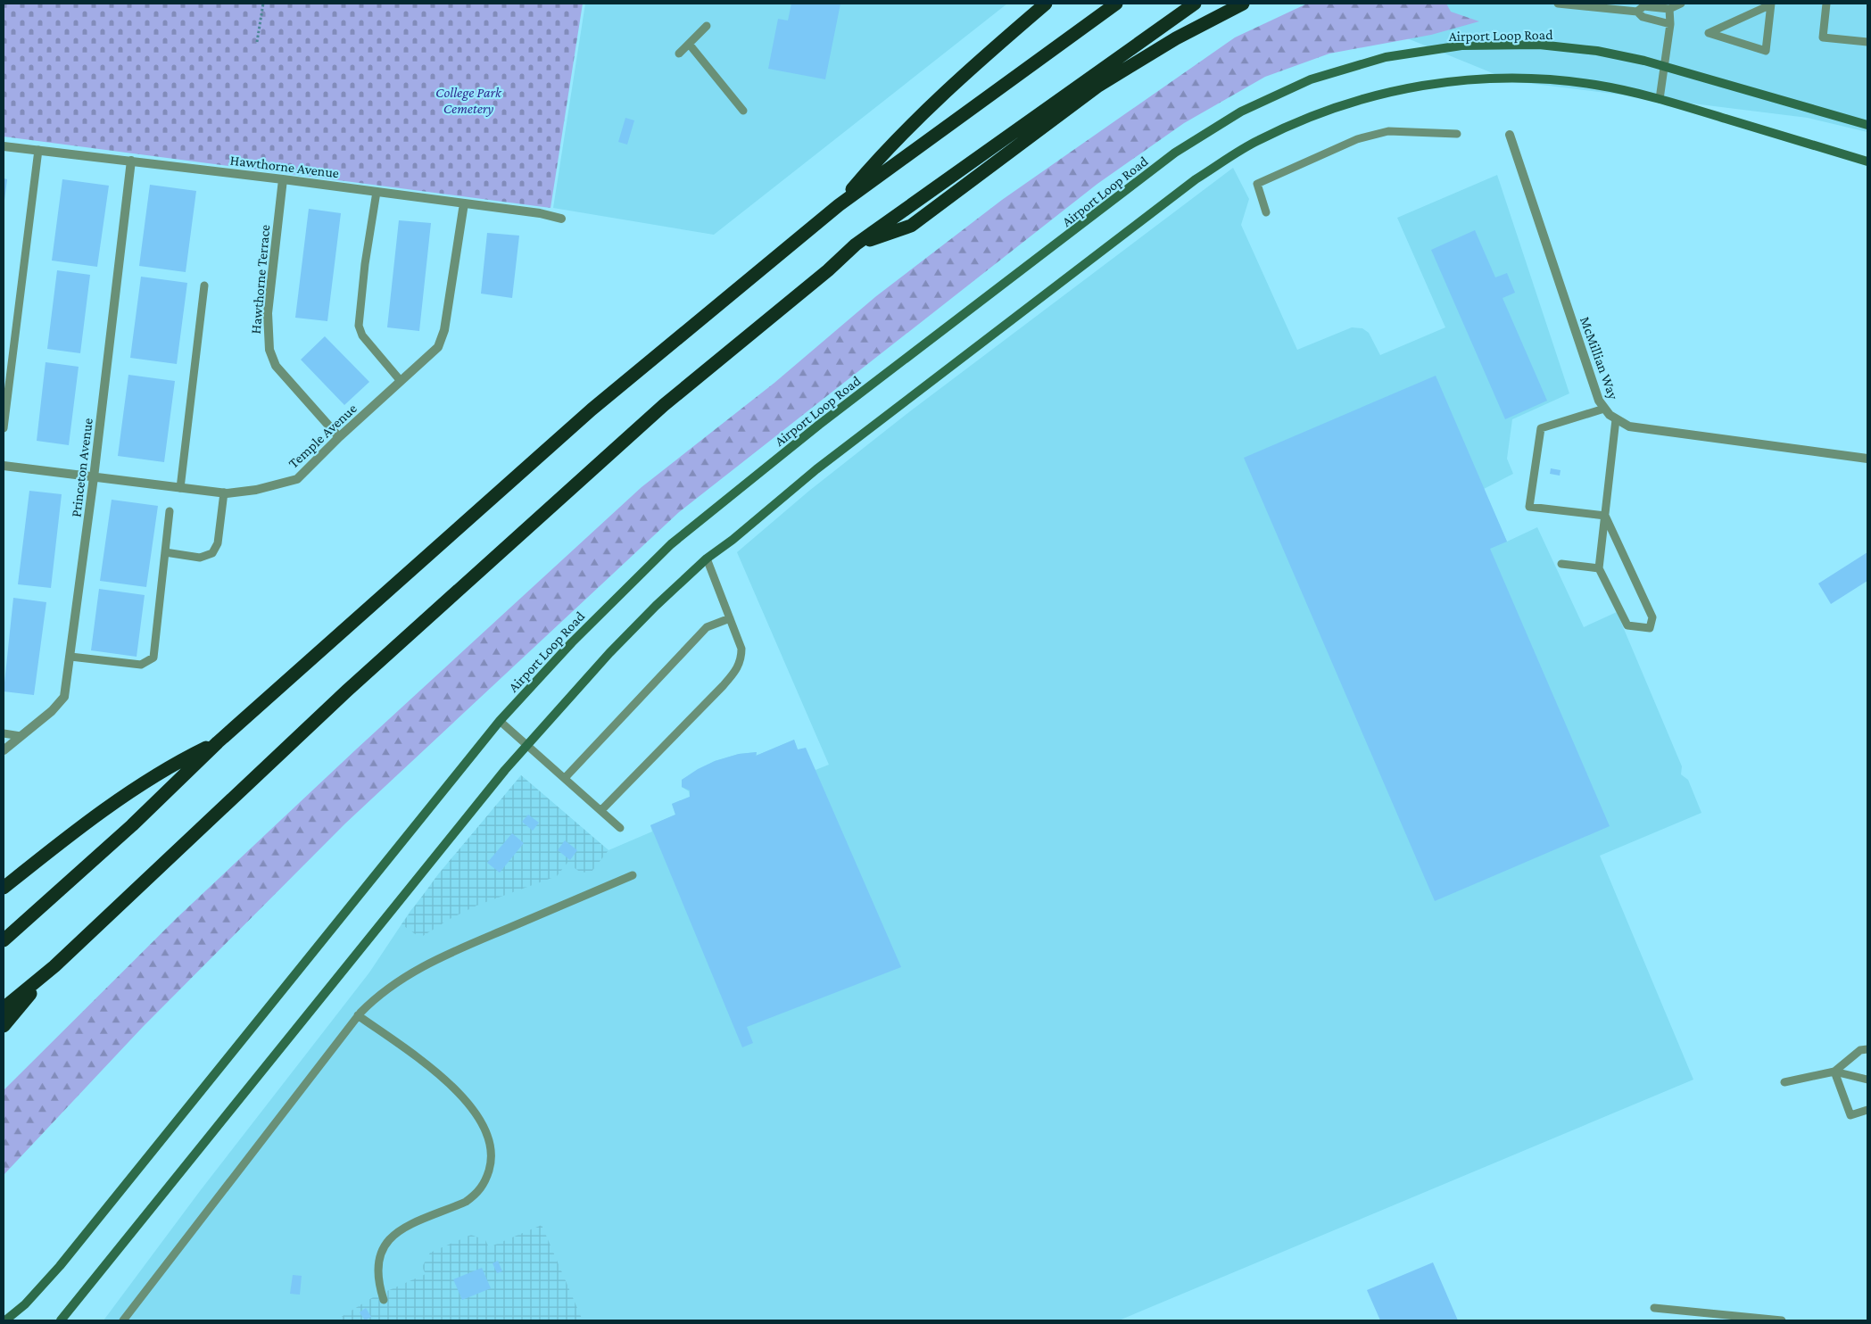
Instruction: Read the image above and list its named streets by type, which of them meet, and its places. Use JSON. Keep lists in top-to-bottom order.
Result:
{
  "streets": {
    "main road": ["Airport Loop Road"],
    "street": [
      "Hawthorne Avenue",
      "Hawthorne Terrace",
      "McMillian Way",
      "Temple Avenue",
      "Princeton Avenue"
    ]
  },
  "crossings": [
    ["Hawthorne Avenue", "Hawthorne Terrace"],
    ["Hawthorne Avenue", "Temple Avenue"],
    ["Hawthorne Avenue", "Princeton Avenue"],
    ["Hawthorne Terrace", "Temple Avenue"],
    ["Temple Avenue", "Princeton Avenue"]
  ],
  "parks": ["College Park Cemetery"]
}
